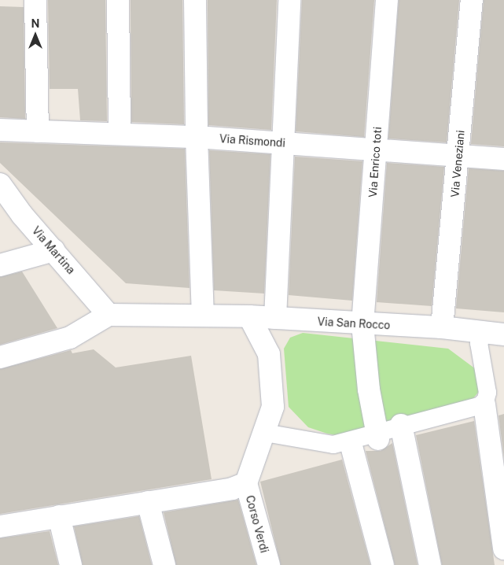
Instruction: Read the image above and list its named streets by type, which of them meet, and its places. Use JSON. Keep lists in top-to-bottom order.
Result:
{
  "streets": {
    "street": [
      "Via Rismondi",
      "Via Enrico toti",
      "Via Veneziani",
      "Via Martina",
      "Via San Rocco",
      "Corso Verdi"
    ]
  },
  "crossings": [
    ["Via Rismondi", "Via Enrico toti"],
    ["Via Rismondi", "Via Veneziani"],
    ["Via Enrico toti", "Via San Rocco"],
    ["Via Veneziani", "Via San Rocco"],
    ["Via Martina", "Via San Rocco"]
  ],
  "north": "top"
}
